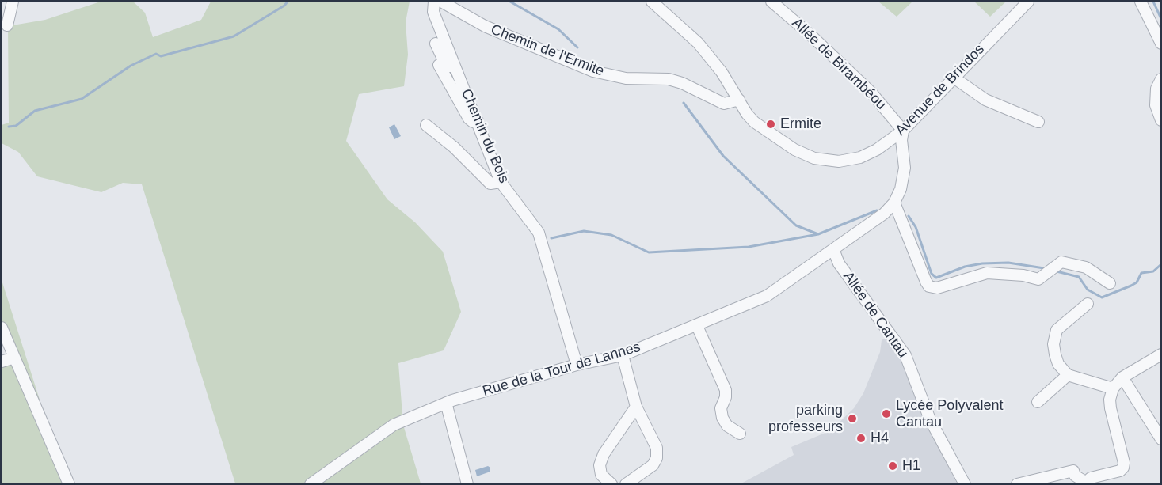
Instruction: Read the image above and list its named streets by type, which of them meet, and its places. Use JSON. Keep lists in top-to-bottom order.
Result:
{
  "streets": {
    "street": [
      "Chemin de l'Ermite",
      "Allée de Birambéou",
      "Avenue de Brindos",
      "Chemin du Bois",
      "Allée de Cantau",
      "Rue de la Tour de Lannes"
    ]
  },
  "crossings": [
    ["Chemin de l'Ermite", "Avenue de Brindos"],
    ["Allée de Birambéou", "Avenue de Brindos"],
    ["Chemin du Bois", "Rue de la Tour de Lannes"],
    ["Allée de Cantau", "Rue de la Tour de Lannes"]
  ],
  "places": [
    "Ermite",
    "Lycée Polyvalent Cantau",
    "parking professeurs",
    "H4",
    "H1"
  ]
}
